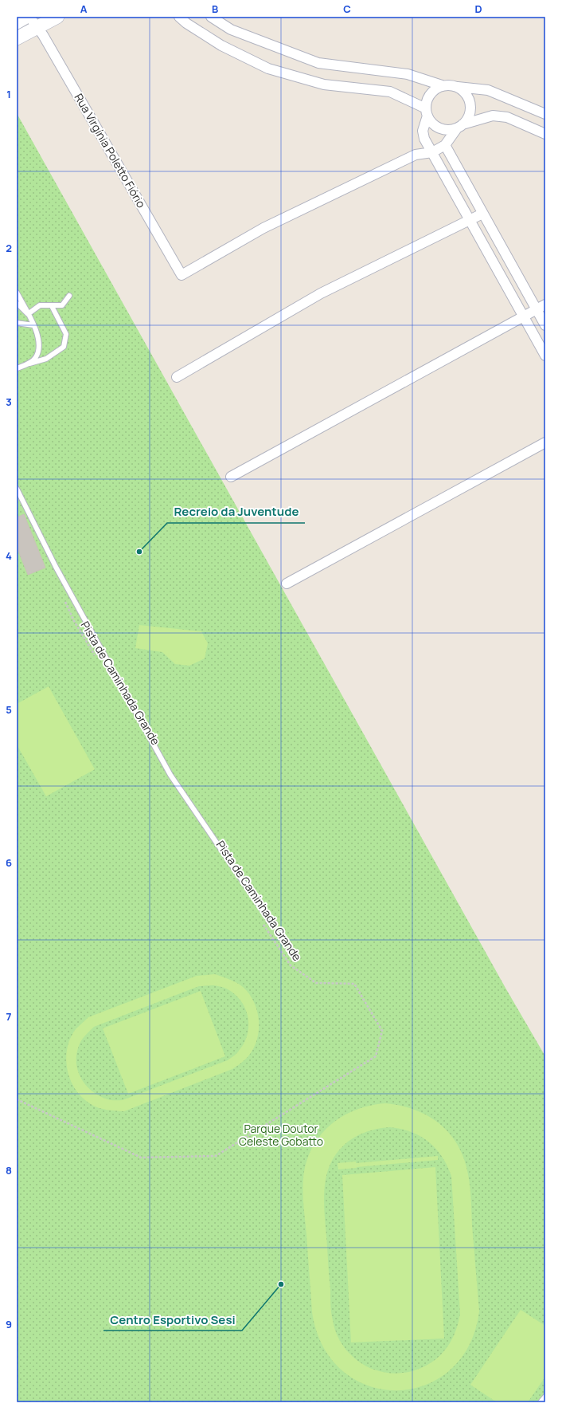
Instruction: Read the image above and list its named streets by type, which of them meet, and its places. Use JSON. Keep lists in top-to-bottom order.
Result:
{
  "streets": {
    "street": ["Rua Virgínia Poletto Fiório"],
    "path": ["Pista de Caminhada Grande"]
  },
  "parks": ["Parque Doutor Celeste Gobatto"],
  "places": ["Recreio da Juventude", "Centro Esportivo Sesi"],
  "grid": {
    "columns": [
      "A",
      "B",
      "C",
      "D"
    ],
    "rows": [
      "1",
      "2",
      "3",
      "4",
      "5",
      "6",
      "7",
      "8",
      "9"
    ]
  }
}
